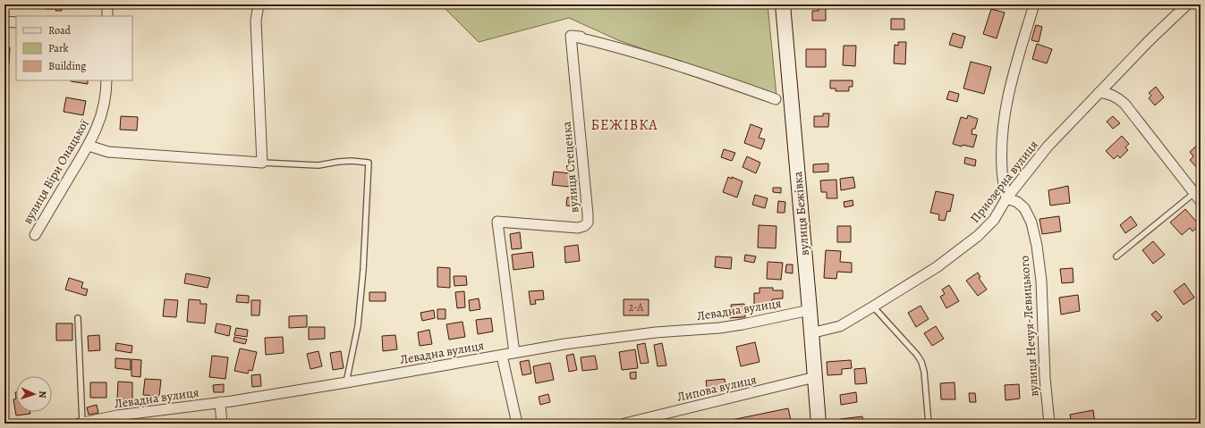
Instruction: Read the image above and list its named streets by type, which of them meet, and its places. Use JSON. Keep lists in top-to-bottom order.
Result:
{
  "streets": {
    "main road": ["вулиця Бежівка"],
    "street": [
      "вулиця Стеценка",
      "вулиця Віри Онацької",
      "Приозерна вулиця",
      "Левадна вулиця",
      "вулиця Нечуя-Левицького",
      "Липова вулиця"
    ]
  },
  "crossings": [
    ["вулиця Стеценка", "Левадна вулиця"],
    ["Приозерна вулиця", "вулиця Бежівка"],
    ["Приозерна вулиця", "вулиця Нечуя-Левицького"],
    ["вулиця Бежівка", "Левадна вулиця"],
    ["вулиця Бежівка", "Липова вулиця"]
  ],
  "districts": ["БЕЖІВКА"],
  "house_numbers": ["2-А"],
  "legend": ["Road", "Park", "Building"],
  "north": "right"
}
